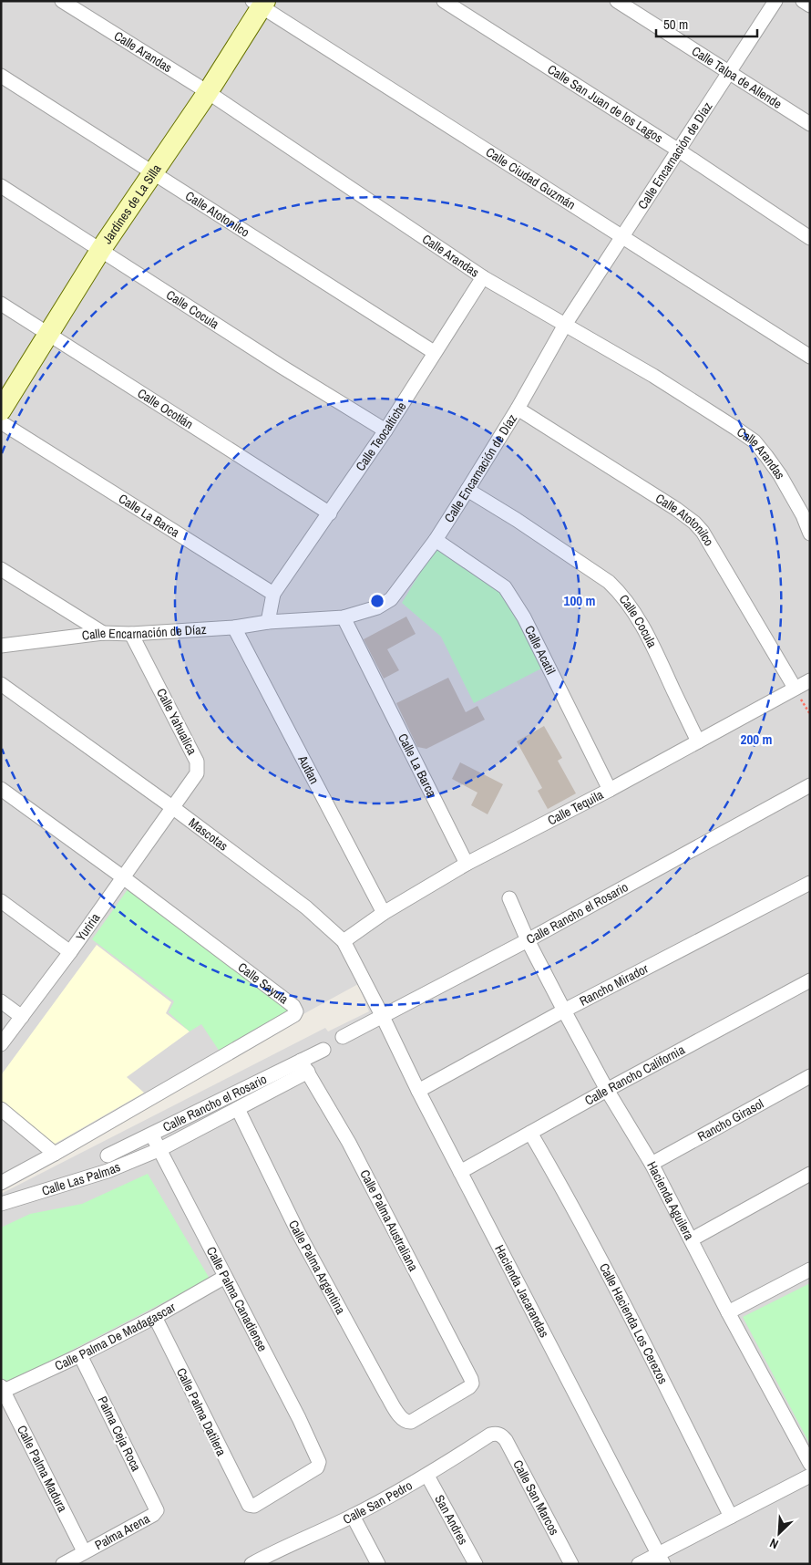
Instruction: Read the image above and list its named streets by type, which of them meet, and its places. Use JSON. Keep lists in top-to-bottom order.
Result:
{
  "streets": {
    "street": [
      "Calle Arandas",
      "Calle Talpa de Allende",
      "Calle San Juan de los Lagos",
      "Calle Encarnación de Díaz",
      "Calle Ciudad Guzmán",
      "Jardines de La Silla",
      "Calle Atotonilco",
      "Calle Cocula",
      "Calle Ocotlán",
      "Calle Teocaltiche",
      "Calle La Barca",
      "Calle Acatil",
      "Calle Yahualica",
      "Autlan",
      "Calle Tequila",
      "Mascotas",
      "Calle Rancho el Rosario",
      "Yuriria",
      "Calle Sayula",
      "Rancho Mirador",
      "Calle Rancho California",
      "Rancho Girasol",
      "Calle Las Palmas",
      "Hacienda Aguilera",
      "Calle Palma Australiana",
      "Calle Palma Argentina",
      "Hacienda Jacarandas",
      "Calle Palma Canadiense",
      "Calle Hacienda Los Cerezos",
      "Calle Palma De Madagascar",
      "Calle Palma Datilera",
      "Palma Ceja Roca",
      "Calle Palma Madura",
      "Calle San Marcos",
      "Calle San Pedro",
      "San Andres",
      "Palma Arena"
    ]
  },
  "crossings": [
    ["Calle Arandas", "Calle Encarnación de Díaz"],
    ["Calle Arandas", "Jardines de La Silla"],
    ["Calle Arandas", "Calle Teocaltiche"],
    ["Calle Talpa de Allende", "Calle Encarnación de Díaz"],
    ["Calle San Juan de los Lagos", "Calle Encarnación de Díaz"],
    ["Calle Encarnación de Díaz", "Calle Ciudad Guzmán"],
    ["Calle Encarnación de Díaz", "Calle Atotonilco"],
    ["Calle Encarnación de Díaz", "Calle Cocula"],
    ["Calle Encarnación de Díaz", "Calle La Barca"],
    ["Calle Encarnación de Díaz", "Calle Acatil"],
    ["Calle Encarnación de Díaz", "Calle Yahualica"],
    ["Calle Encarnación de Díaz", "Autlan"],
    ["Calle Ciudad Guzmán", "Jardines de La Silla"],
    ["Jardines de La Silla", "Calle Atotonilco"],
    ["Jardines de La Silla", "Calle Cocula"],
    ["Jardines de La Silla", "Calle Ocotlán"],
    ["Calle Atotonilco", "Calle Teocaltiche"],
    ["Calle Atotonilco", "Calle Tequila"],
    ["Calle Cocula", "Calle Teocaltiche"],
    ["Calle Cocula", "Calle Tequila"],
    ["Calle Ocotlán", "Calle Teocaltiche"],
    ["Calle Teocaltiche", "Calle La Barca"],
    ["Calle La Barca", "Calle Tequila"],
    ["Calle Acatil", "Calle Tequila"],
    ["Calle Yahualica", "Mascotas"],
    ["Calle Yahualica", "Yuriria"],
    ["Autlan", "Calle Tequila"],
    ["Calle Tequila", "Mascotas"],
    ["Mascotas", "Calle Rancho el Rosario"],
    ["Mascotas", "Yuriria"],
    ["Mascotas", "Hacienda Jacarandas"],
    ["Calle Rancho el Rosario", "Calle Las Palmas"],
    ["Calle Rancho el Rosario", "Hacienda Aguilera"],
    ["Calle Rancho el Rosario", "Calle Palma Australiana"],
    ["Calle Rancho el Rosario", "Hacienda Jacarandas"],
    ["Calle Rancho el Rosario", "Calle Palma Canadiense"],
    ["Yuriria", "Calle Sayula"],
    ["Rancho Mirador", "Hacienda Aguilera"],
    ["Rancho Mirador", "Hacienda Jacarandas"],
    ["Calle Rancho California", "Hacienda Aguilera"],
    ["Calle Rancho California", "Hacienda Jacarandas"],
    ["Calle Rancho California", "Calle Hacienda Los Cerezos"],
    ["Rancho Girasol", "Hacienda Aguilera"],
    ["Calle Las Palmas", "Calle Palma Australiana"],
    ["Calle Las Palmas", "Calle Palma Argentina"],
    ["Calle Las Palmas", "Calle Palma Canadiense"],
    ["Calle Palma Australiana", "Calle Palma Argentina"],
    ["Calle Palma Canadiense", "Calle Palma De Madagascar"],
    ["Calle Palma Canadiense", "Calle Palma Datilera"],
    ["Calle Palma De Madagascar", "Calle Palma Datilera"],
    ["Calle Palma De Madagascar", "Palma Ceja Roca"],
    ["Calle Palma De Madagascar", "Calle Palma Madura"],
    ["Palma Ceja Roca", "Palma Arena"],
    ["Calle Palma Madura", "Palma Arena"],
    ["Calle San Marcos", "Calle San Pedro"],
    ["Calle San Pedro", "San Andres"]
  ],
  "scale_bar": "50 m",
  "north": "bottom left",
  "rings": ["100 m", "200 m"]
}
